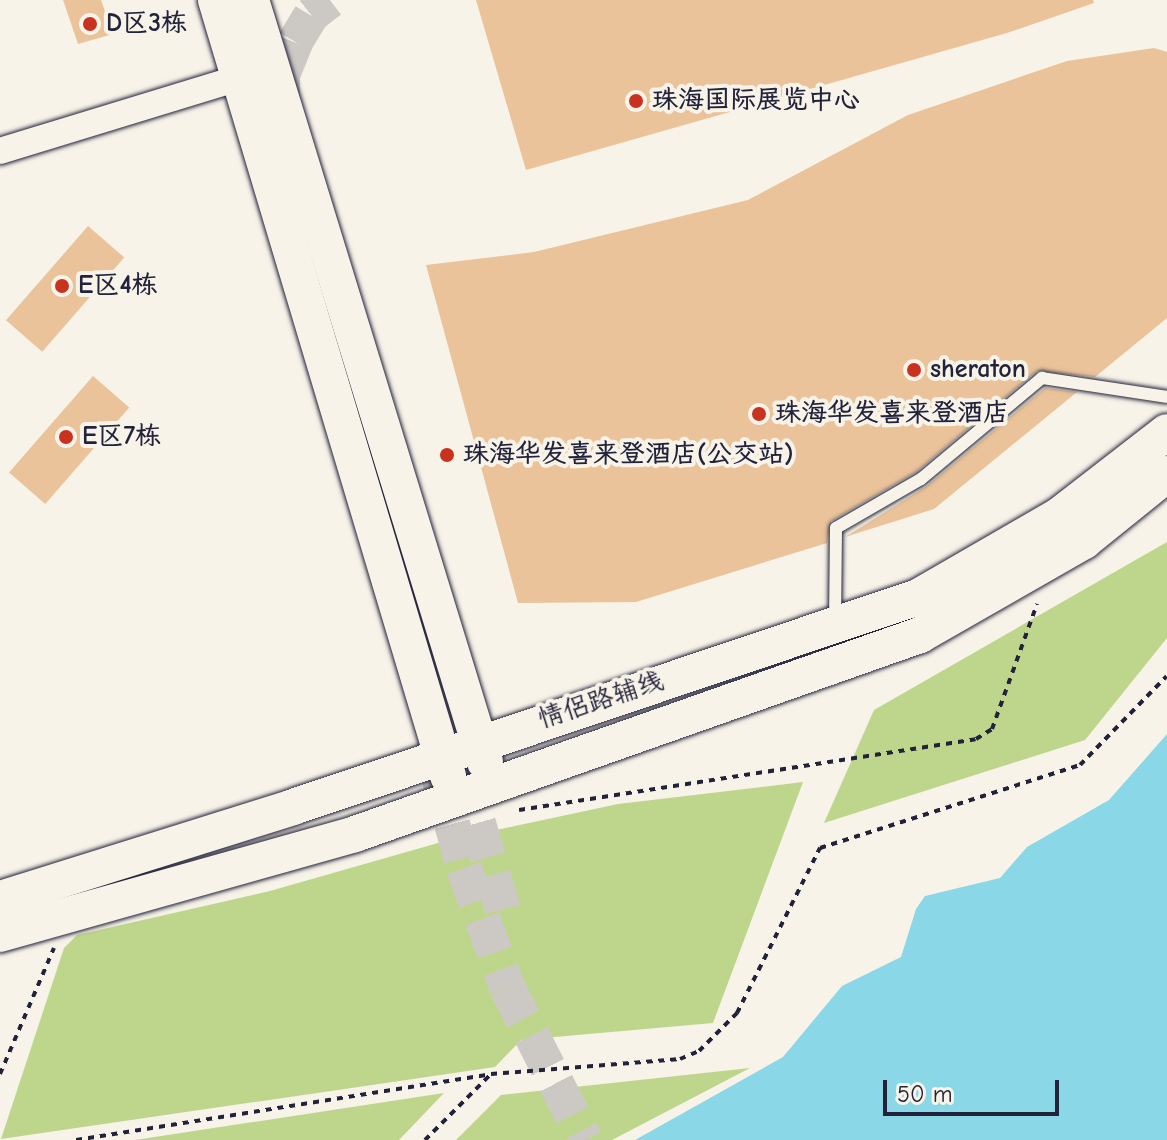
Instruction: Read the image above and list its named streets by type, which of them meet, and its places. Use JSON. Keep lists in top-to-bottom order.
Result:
{
  "streets": {
    "main road": ["情侣路辅线"]
  },
  "places": [
    "D区3栋",
    "珠海国际展览中心",
    "E区4栋",
    "sheraton",
    "珠海华发喜来登酒店",
    "E区7栋",
    "珠海华发喜来登酒店(公交站)"
  ],
  "scale_bar": "50 m"
}
